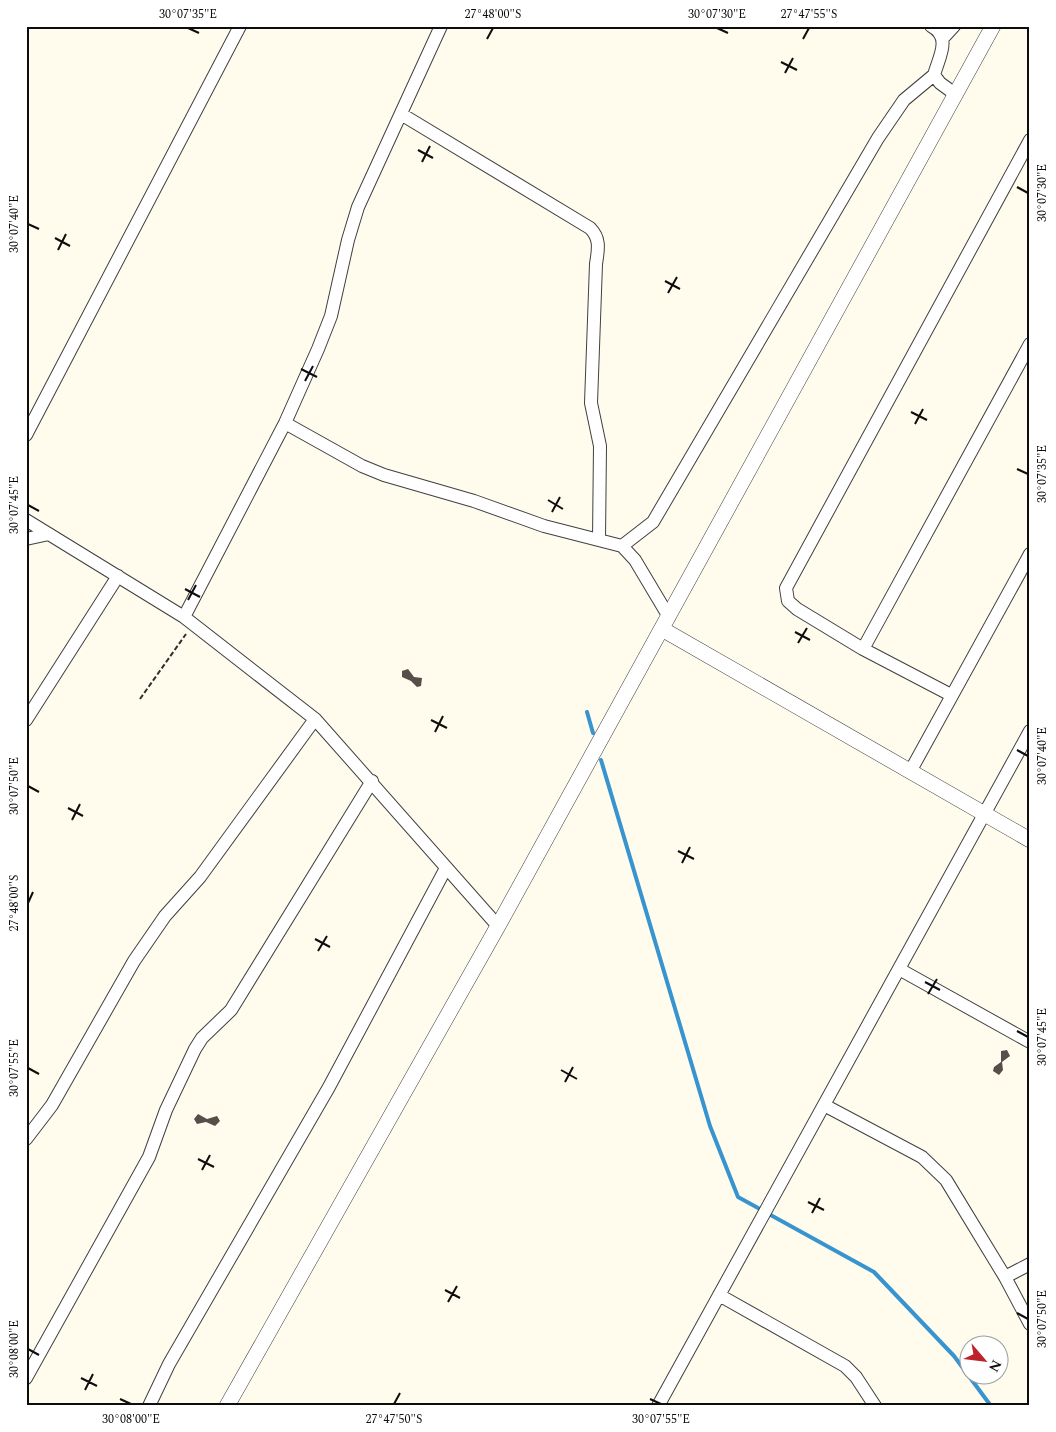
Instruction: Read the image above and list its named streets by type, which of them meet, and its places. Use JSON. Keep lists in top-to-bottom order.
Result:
{
  "north": "bottom right",
  "coordinates": [
    "30°07'35\"E",
    "27°48'00\"S",
    "30°07'30\"E",
    "27°47'55\"S",
    "30°07'40\"E",
    "30°07'45\"E",
    "30°07'50\"E",
    "30°07'55\"E",
    "30°08'00\"E",
    "27°47'50\"S"
  ]
}
